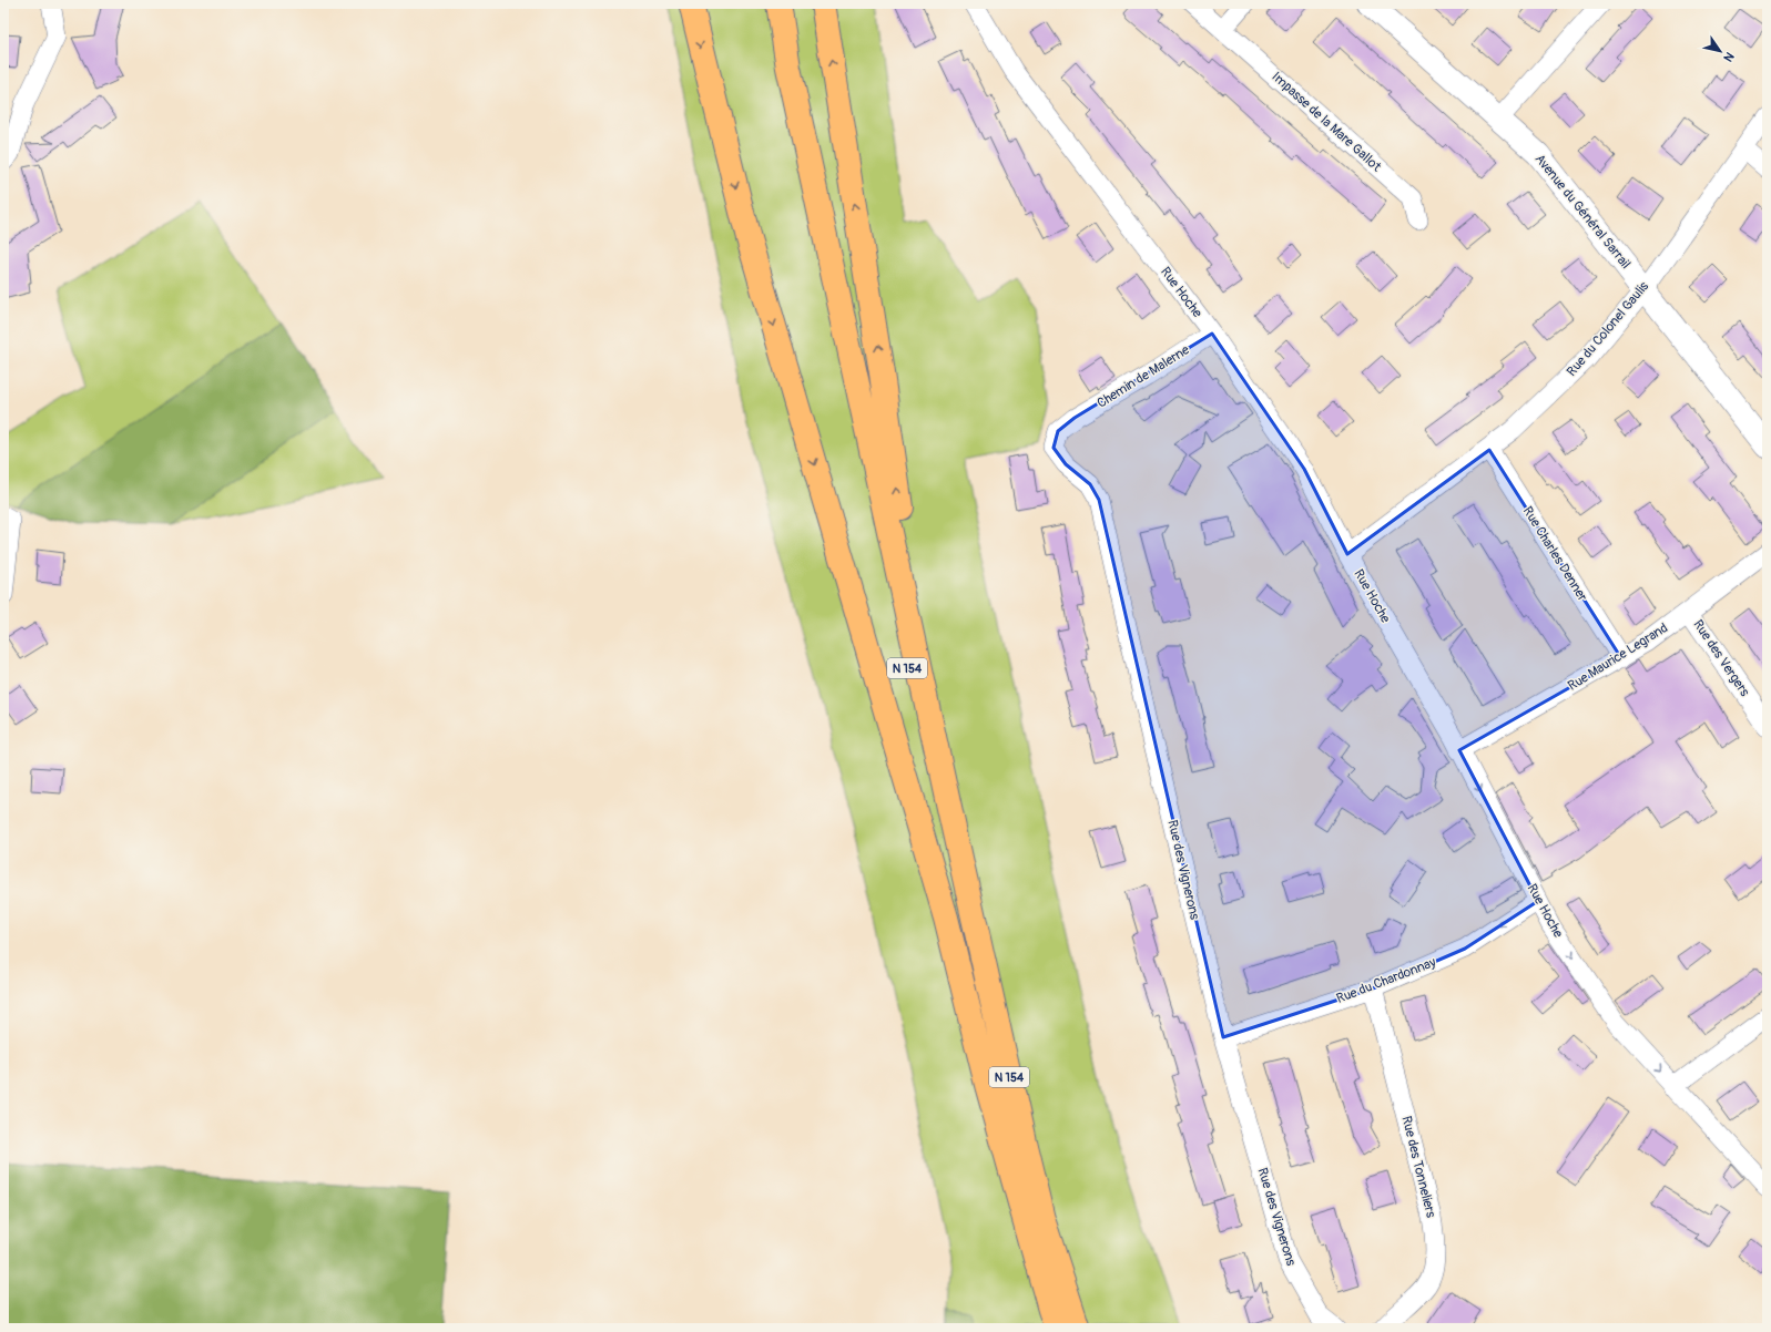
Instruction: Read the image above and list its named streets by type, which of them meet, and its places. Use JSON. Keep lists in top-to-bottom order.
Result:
{
  "streets": {
    "main road": ["N 154"],
    "street": [
      "Impasse de la Mare Gallot",
      "Avenue du Général Sarrail",
      "Rue Hoche",
      "Rue du Colonel Gaulis",
      "Chemin de Malerne",
      "Rue Charles Denner",
      "Rue Maurice Legrand",
      "Rue des Vergers",
      "Rue des Vignerons",
      "Rue du Chardonnay",
      "Rue des Tonneliers"
    ]
  },
  "crossings": [
    ["Avenue du Général Sarrail", "Rue du Colonel Gaulis"],
    ["Rue Hoche", "Rue du Colonel Gaulis"],
    ["Rue Hoche", "Chemin de Malerne"],
    ["Rue Hoche", "Rue Maurice Legrand"],
    ["Rue Hoche", "Rue du Chardonnay"],
    ["Rue du Colonel Gaulis", "Rue Charles Denner"],
    ["Chemin de Malerne", "Rue des Vignerons"],
    ["Rue Charles Denner", "Rue Maurice Legrand"],
    ["Rue Maurice Legrand", "Rue des Vergers"],
    ["Rue des Vignerons", "Rue du Chardonnay"],
    ["Rue du Chardonnay", "Rue des Tonneliers"]
  ],
  "one_way": ["Rue du Chardonnay"],
  "north": "bottom right"
}
